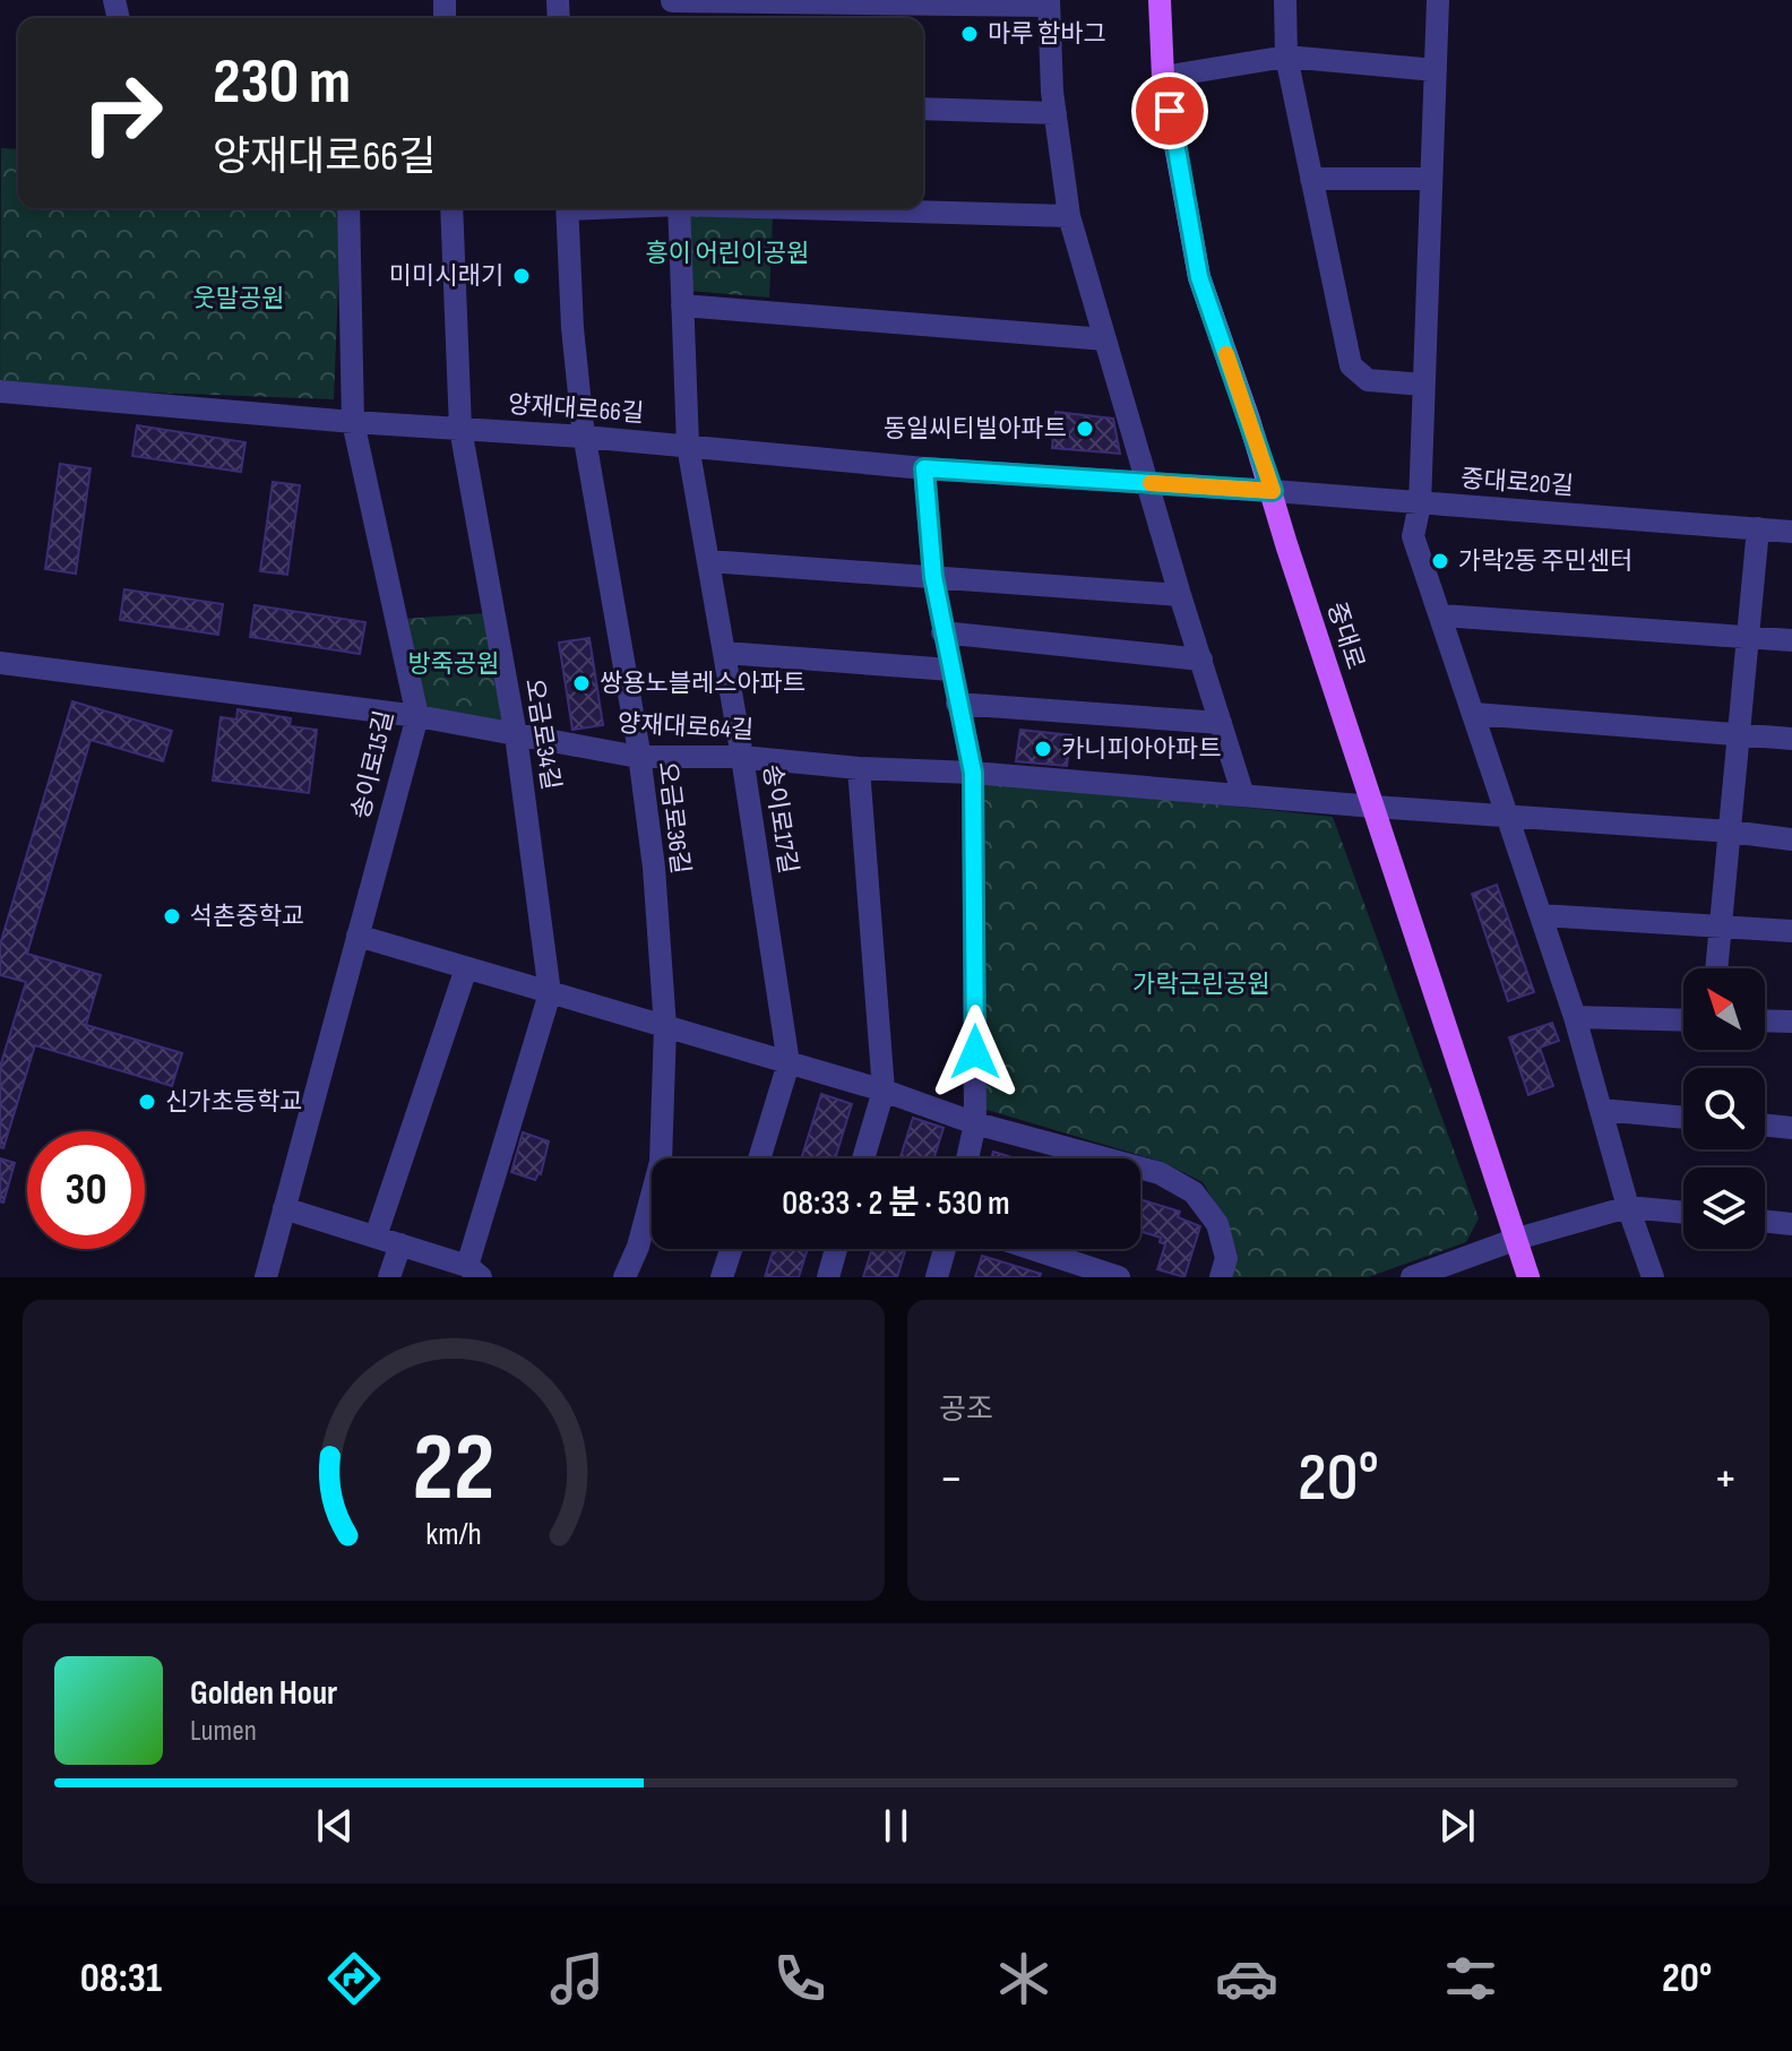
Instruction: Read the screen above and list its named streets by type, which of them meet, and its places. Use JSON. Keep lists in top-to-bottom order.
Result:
{
  "streets": {
    "main road": ["중대로"],
    "street": [
      "양재대로66길",
      "중대로20길",
      "양재대로64길",
      "오금로34길",
      "송이로15길",
      "오금로36길",
      "송이로17길"
    ]
  },
  "crossings": [
    ["양재대로66길", "중대로20길"],
    ["양재대로66길", "중대로"],
    ["양재대로66길", "오금로34길"],
    ["양재대로66길", "송이로15길"],
    ["양재대로66길", "오금로36길"],
    ["양재대로66길", "송이로17길"],
    ["중대로20길", "중대로"],
    ["중대로", "양재대로64길"],
    ["양재대로64길", "오금로34길"],
    ["양재대로64길", "송이로15길"],
    ["양재대로64길", "오금로36길"],
    ["양재대로64길", "송이로17길"]
  ],
  "parks": [
    "흥이 어린이공원",
    "웃말공원",
    "방죽공원",
    "가락근린공원"
  ],
  "places": [
    "마루 함바그",
    "미미시래기",
    "동일씨티빌아파트",
    "가락2동 주민센터",
    "쌍용노블레스아파트",
    "카니피아아파트",
    "석촌중학교",
    "신가초등학교"
  ],
  "north": "top left",
  "page": {
    "turn": ["230 m", "양재대로66길"],
    "limit": "30",
    "trip": "08:33 · 2 분 · 530 m",
    "tile": "공조",
    "heat": ["−", "20°", "+"],
    "song": ["Golden Hour", "Lumen"],
    "tabs": ["08:31", "20°"],
    "gauge": ["22", "km/h"]
  }
}
